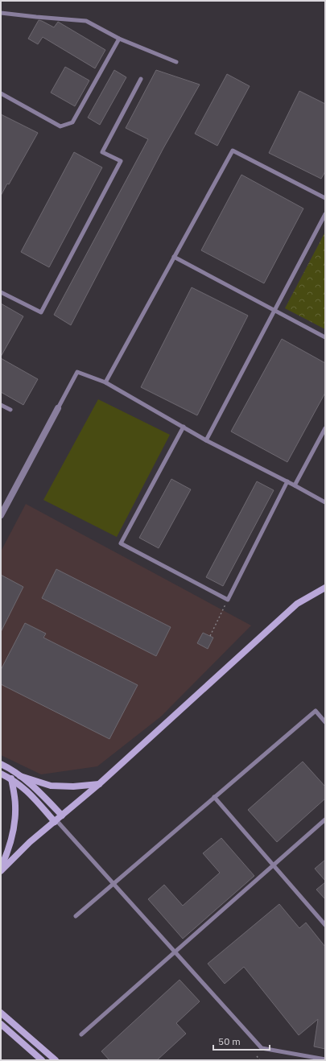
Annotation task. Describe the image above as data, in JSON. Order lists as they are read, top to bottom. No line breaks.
{"scale_bar":"50 m"}
